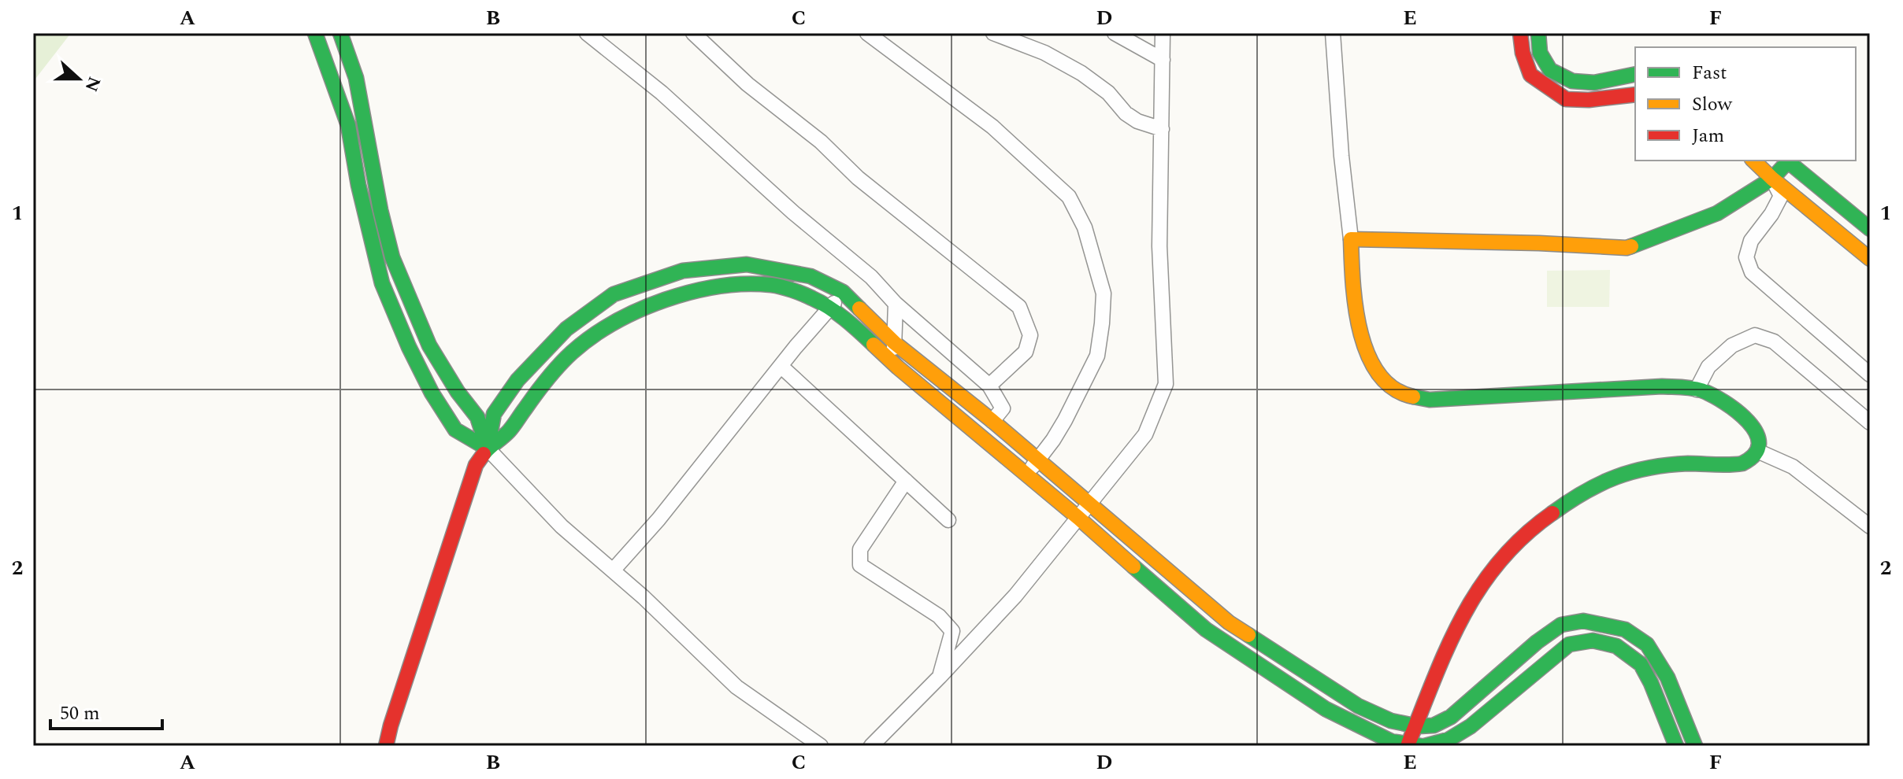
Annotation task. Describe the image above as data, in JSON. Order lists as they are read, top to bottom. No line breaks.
{"legend":["Fast","Slow","Jam"],"scale_bar":"50 m","north":"right","grid":{"columns":["A","B","C","D","E","F"],"rows":["1","2"]}}
